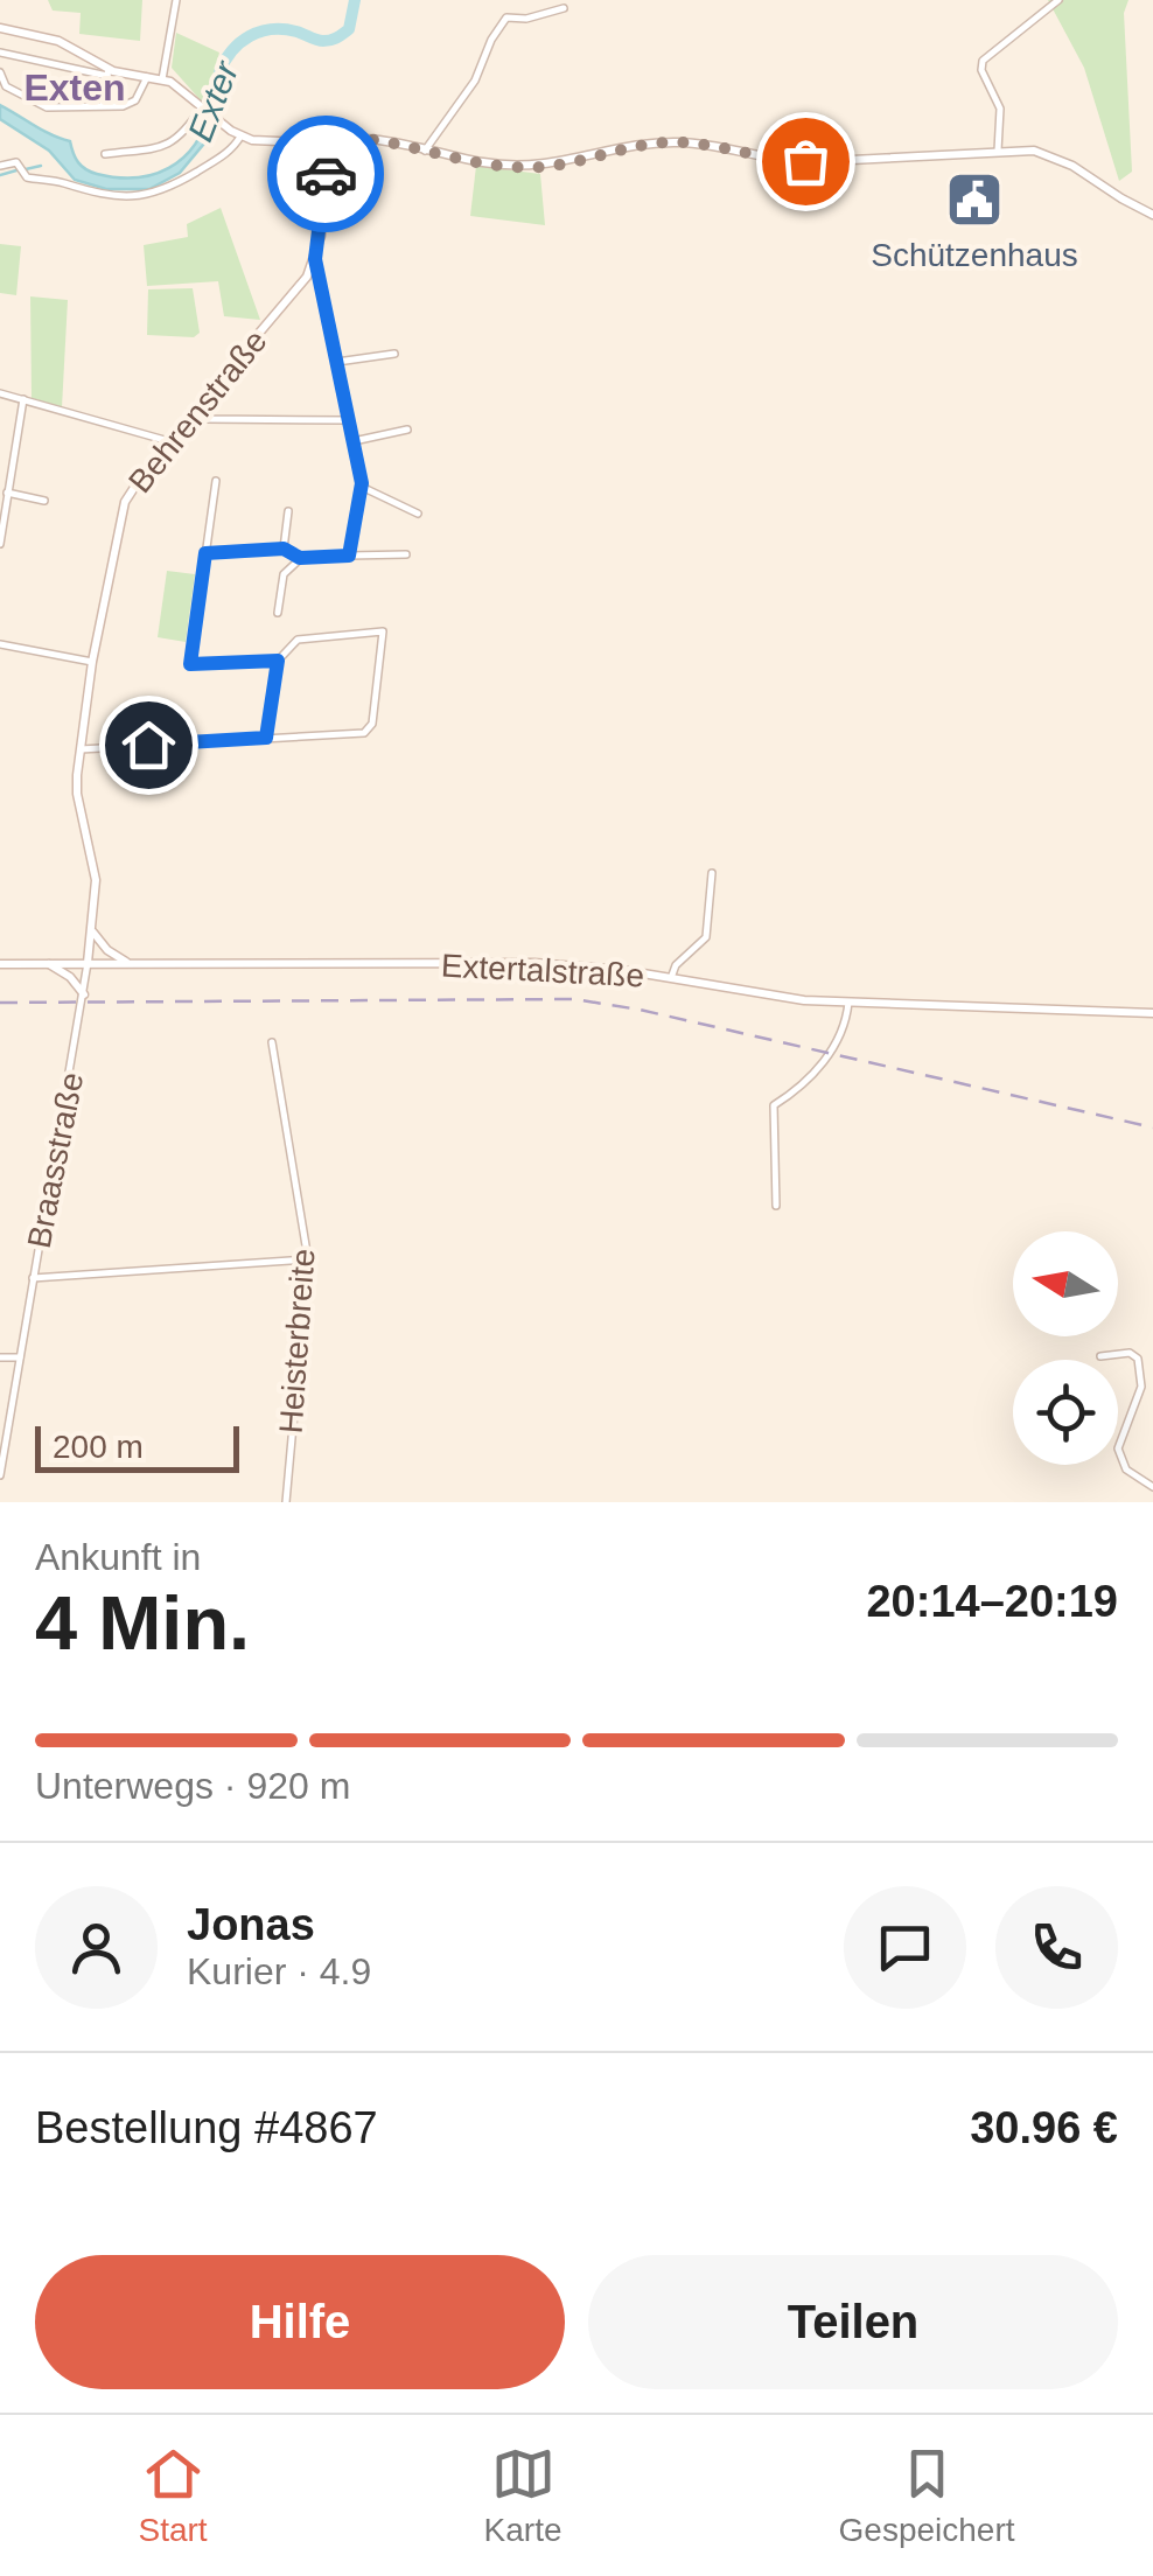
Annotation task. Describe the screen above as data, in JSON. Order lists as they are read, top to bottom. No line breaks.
{"streets":{"main road":["Behrenstraße","Extertalstraße"],"street":["Braasstraße","Heisterbreite"]},"crossings":[["Behrenstraße","Extertalstraße"],["Behrenstraße","Braasstraße"],["Extertalstraße","Braasstraße"]],"districts":["Exten"],"water":["Exter"],"places":{"public building":["Schützenhaus"]},"scale_bar":"200 m","north":"left","page":{"scale":"200 m","heading":["4 Min.","Ankunft in","20:14–20:19"],"panel":["Jonas","Kurier · 4.9","Bestellung #4867","30.96 €"],"bar":"Unterwegs · 920 m","buttons":["Hilfe","Teilen"],"tabs":["Start","Karte","Gespeichert"]}}
